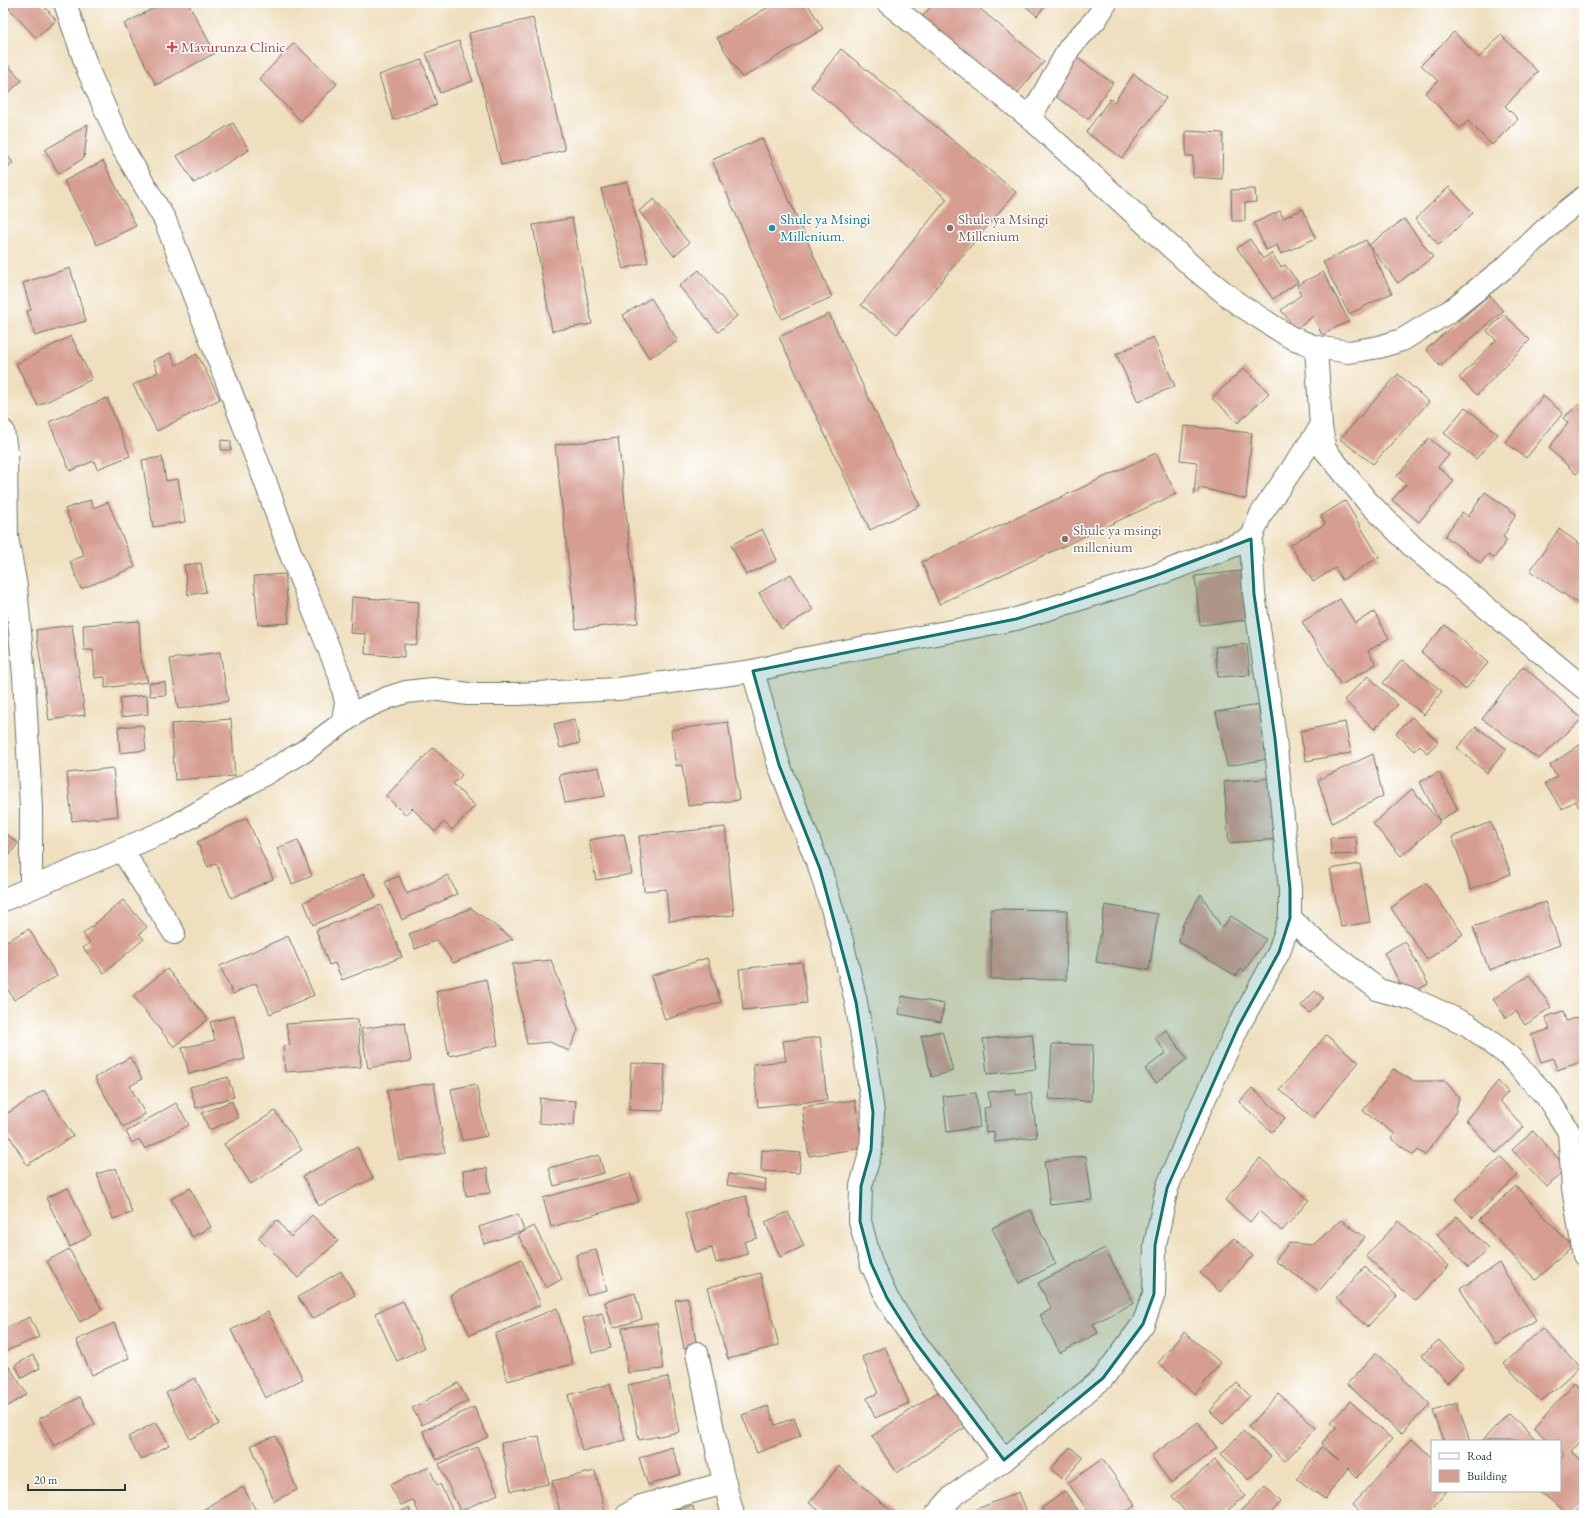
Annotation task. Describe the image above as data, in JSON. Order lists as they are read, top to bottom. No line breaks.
{"places":{"health":["Mavurunza Clinic"],"other":["Shule ya Msingi Millenium.","Shule ya Msingi Millenium","Shule ya msingi millenium"]},"legend":["Road","Building"],"scale_bar":"20 m"}
